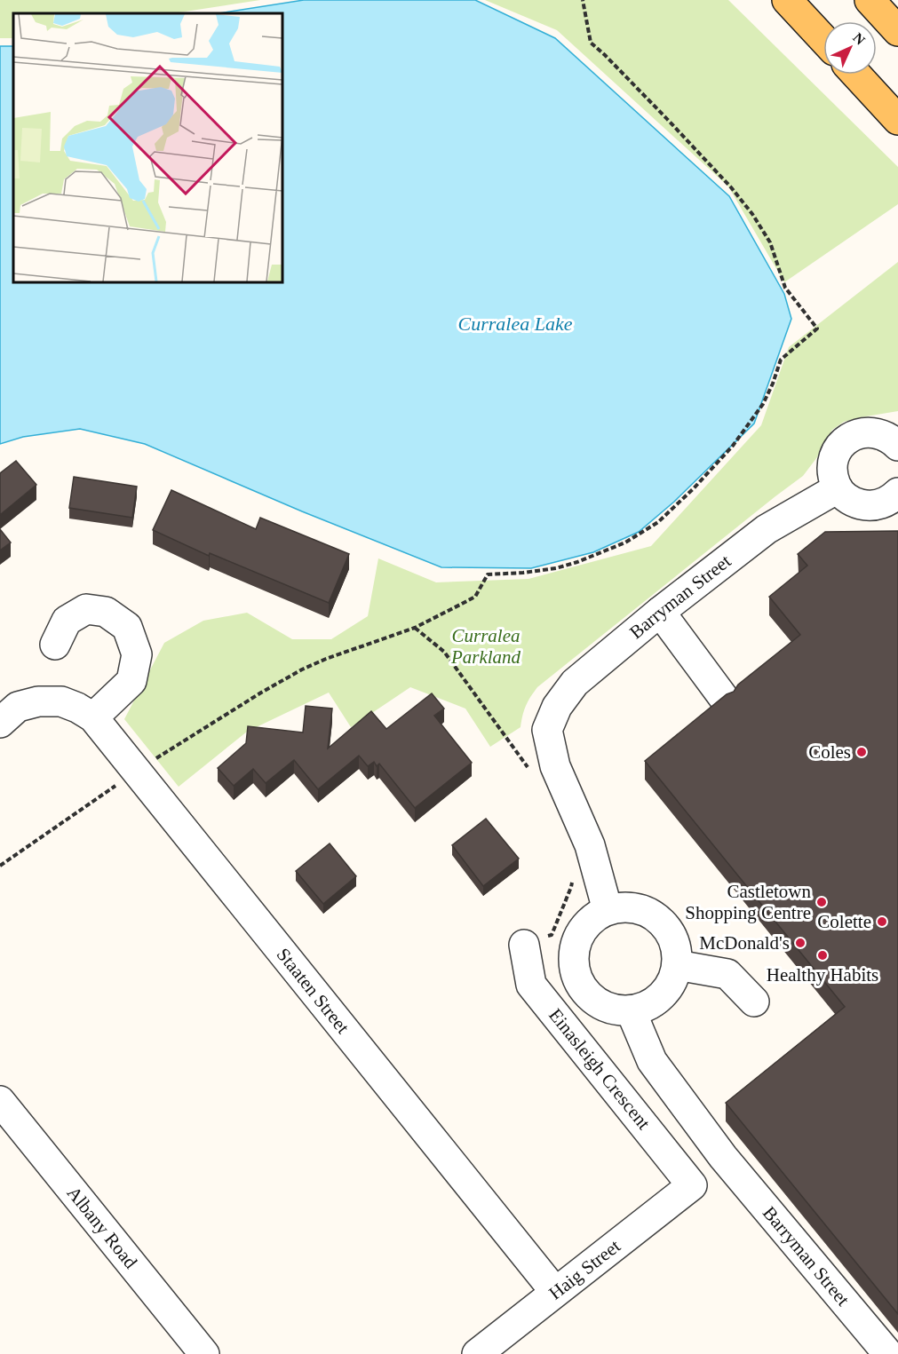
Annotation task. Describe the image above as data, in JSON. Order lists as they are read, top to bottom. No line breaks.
{"streets":{"street":["Barryman Street","Staaten Street","Einasleigh Crescent","Albany Road","Haig Street"]},"crossings":[["Staaten Street","Haig Street"],["Einasleigh Crescent","Haig Street"]],"water":["Curralea Lake"],"parks":["Curralea Parkland"],"places":["Coles","Castletown Shopping Centre","Colette","McDonald's","Healthy Habits"],"north":"top right"}
